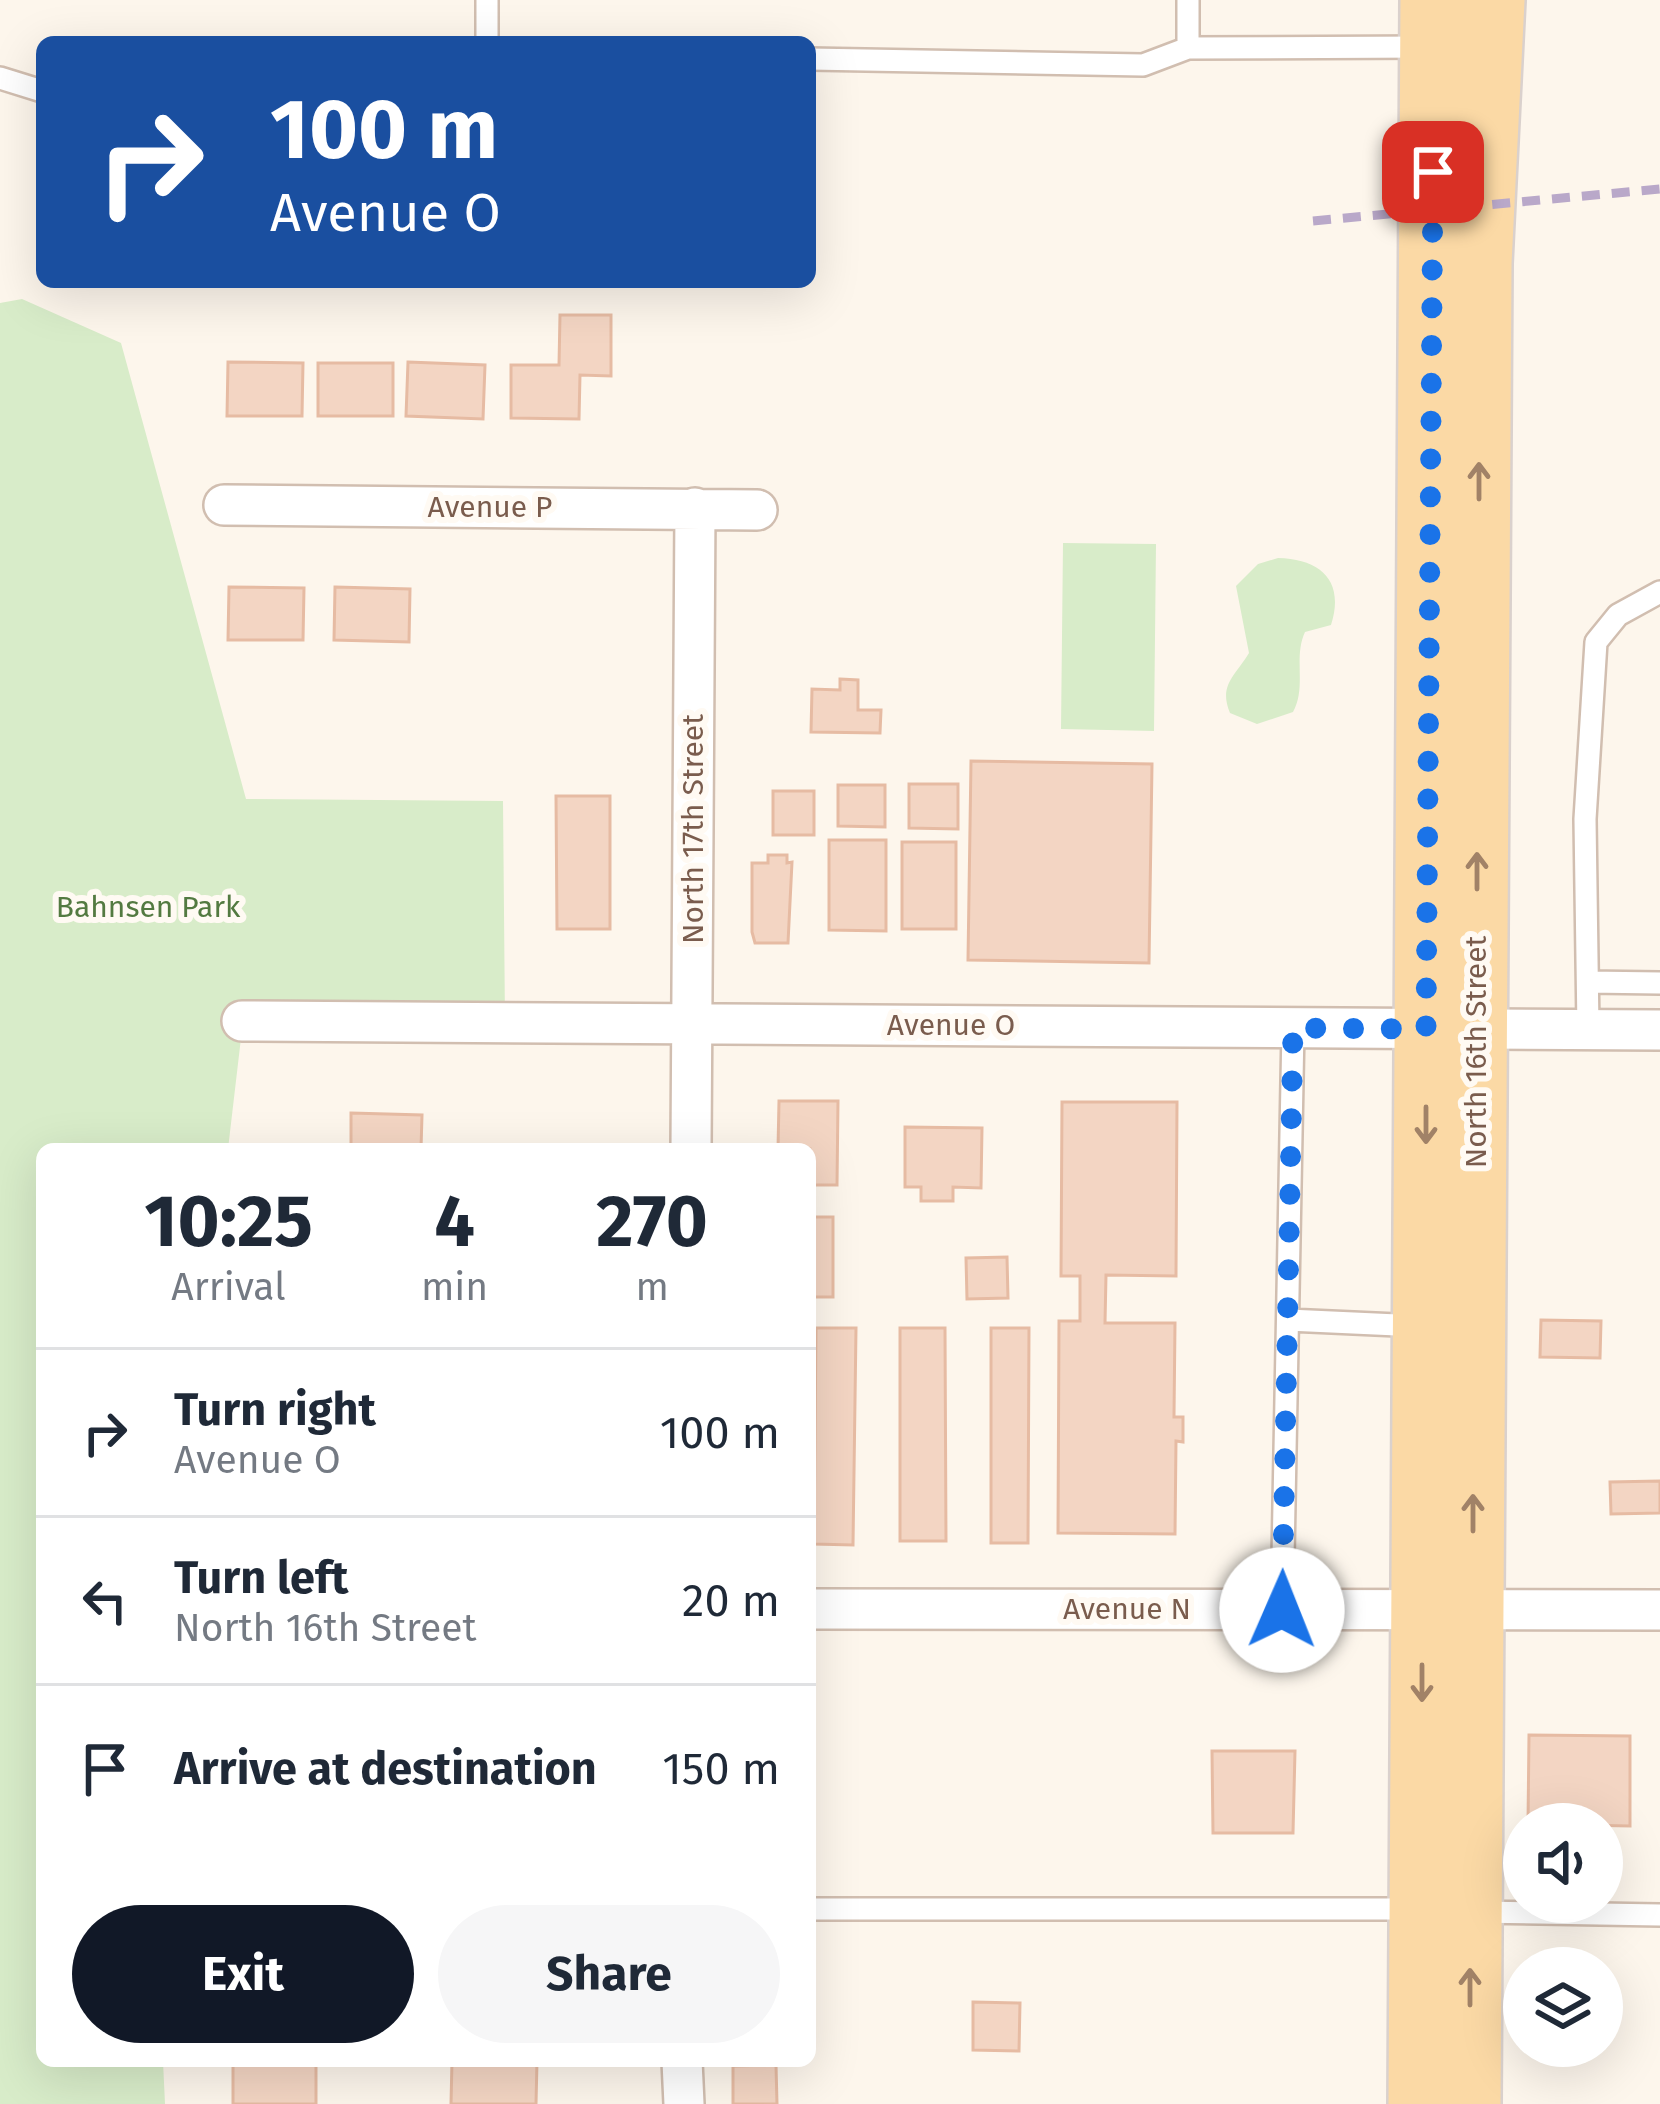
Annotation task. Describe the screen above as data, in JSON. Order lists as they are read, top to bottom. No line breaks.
{"streets":{"main road":["North 16th Street"],"street":["Avenue P","North 17th Street","Avenue O","Avenue N"]},"crossings":[["Avenue P","North 17th Street"],["North 17th Street","Avenue O"],["Avenue O","North 16th Street"],["North 16th Street","Avenue N"]],"parks":["Bahnsen Park"],"page":{"turn":["100 m","Avenue O"],"eta":["10:25","Arrival","4","min","270","m"],"list":[{"name":"Turn right","note":"Avenue O","value":"100 m"},{"name":"Turn left","note":"North 16th Street","value":"20 m"},{"name":"Arrive at destination","value":"150 m"}],"buttons":["Exit","Share"]}}
